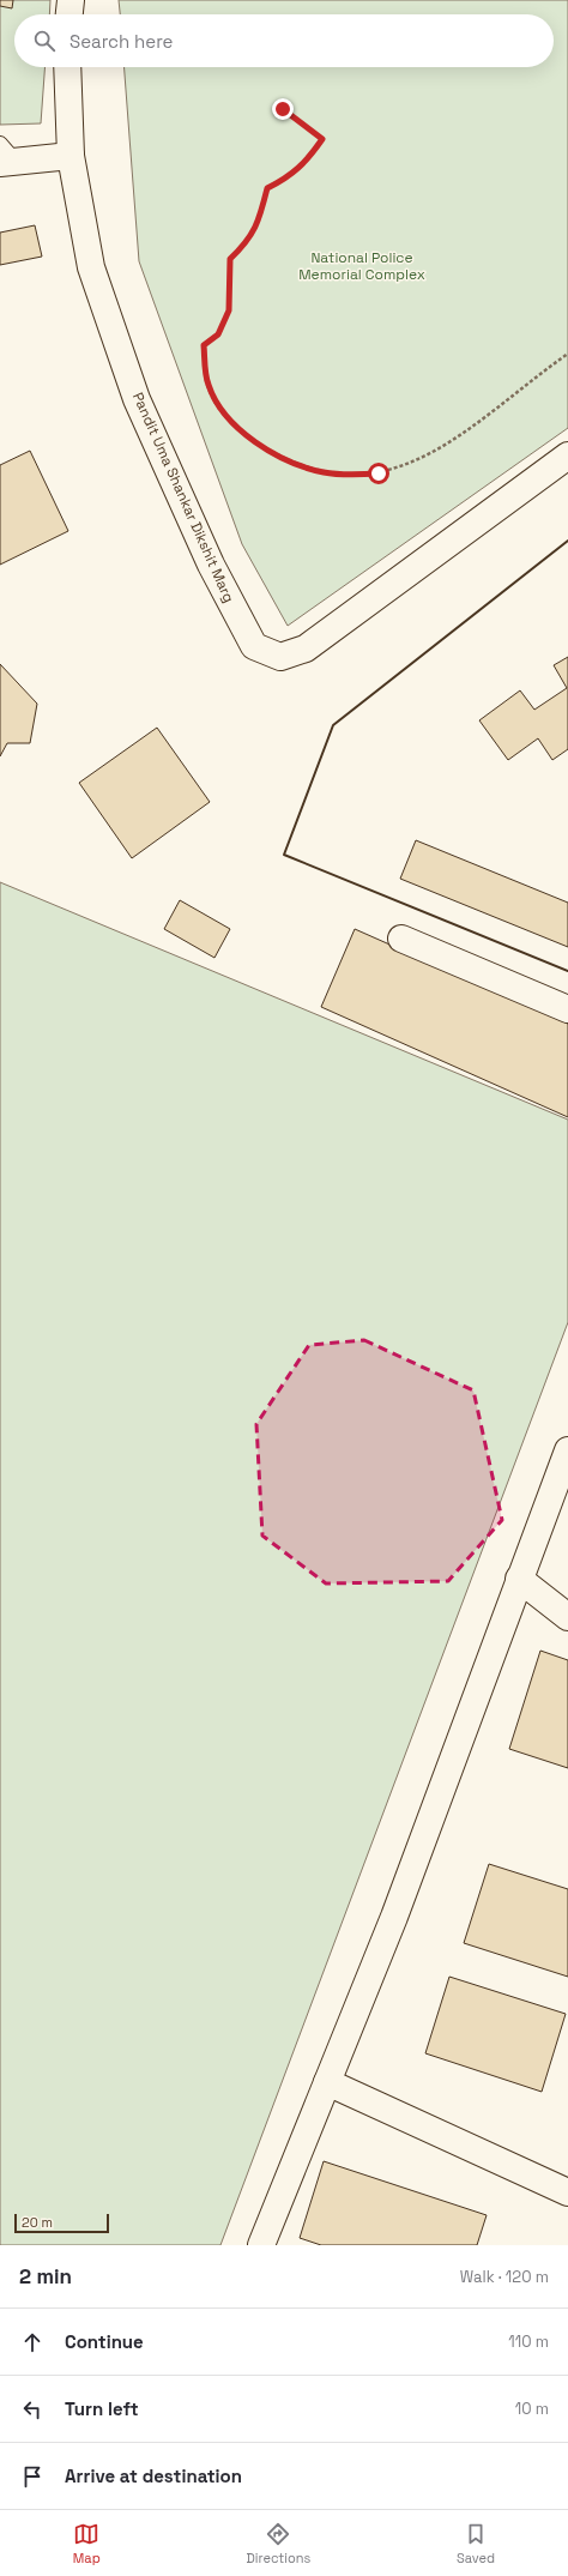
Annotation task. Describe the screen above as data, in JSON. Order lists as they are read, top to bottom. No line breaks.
{"streets":{"street":["Pandit Uma Shankar Dikshit Marg"]},"parks":["National Police Memorial Complex"],"scale_bar":"20 m","page":{"search":"Search here","scale":"20 m","heading":["2 min","Walk · 120 m"],"list":[["Continue","110 m"],["Turn left","10 m"],"Arrive at destination"],"nav":["Map","Directions","Saved"]}}
